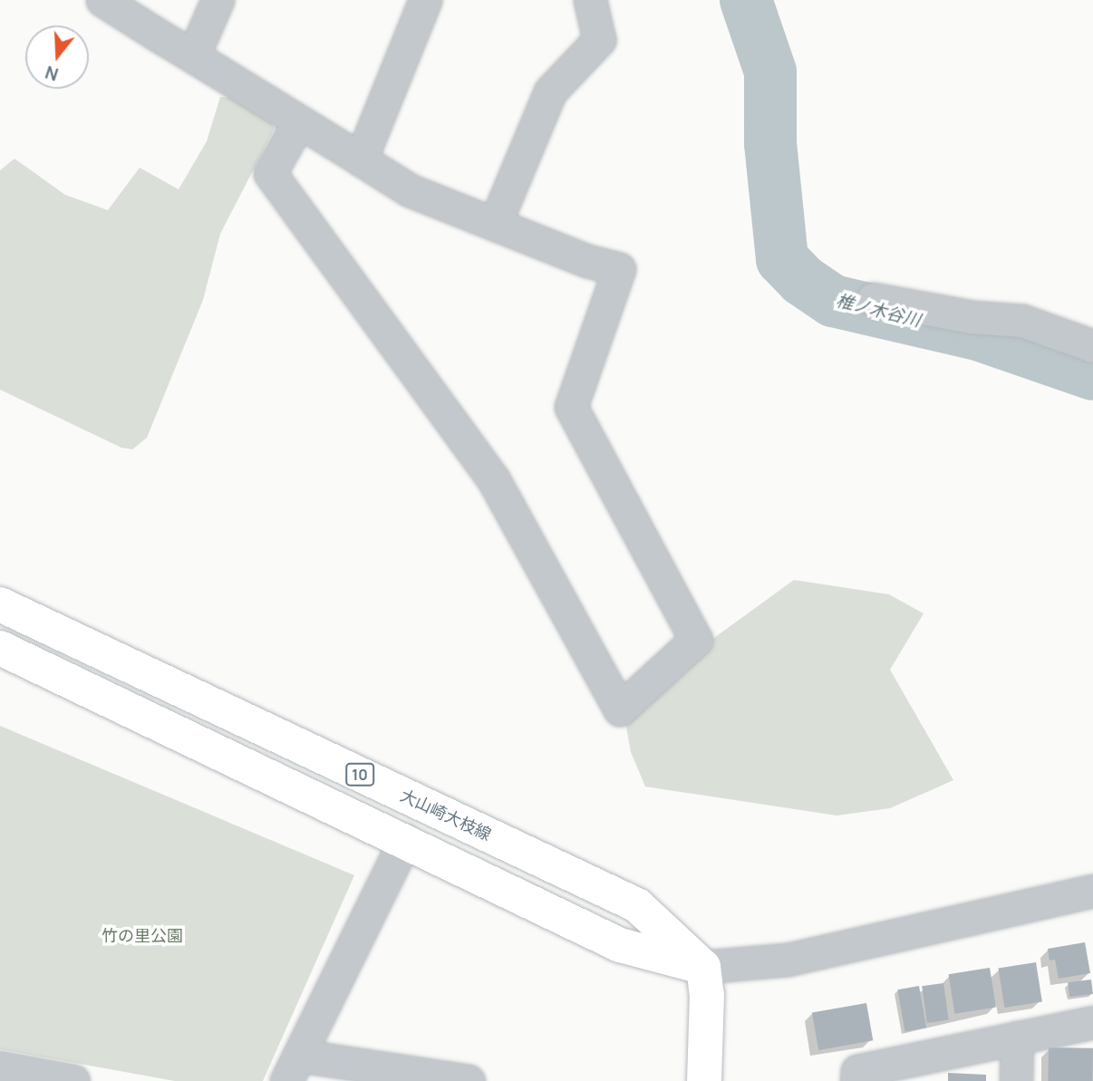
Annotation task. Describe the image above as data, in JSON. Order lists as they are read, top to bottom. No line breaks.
{"streets":{"main road":["10","大山崎大枝線"]},"crossings":[["10","大山崎大枝線"]],"water":["椎ノ木谷川"],"parks":["竹の里公園"],"north":"bottom"}
